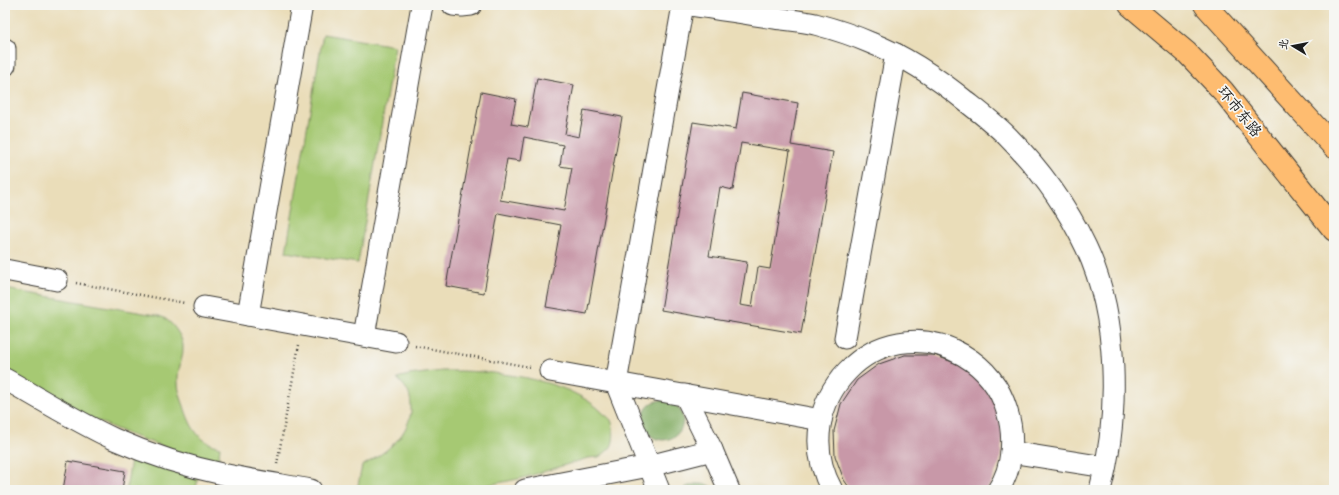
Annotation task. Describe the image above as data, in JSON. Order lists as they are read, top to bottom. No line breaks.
{"streets":{"highway":["环市东路"]},"north":"left"}
